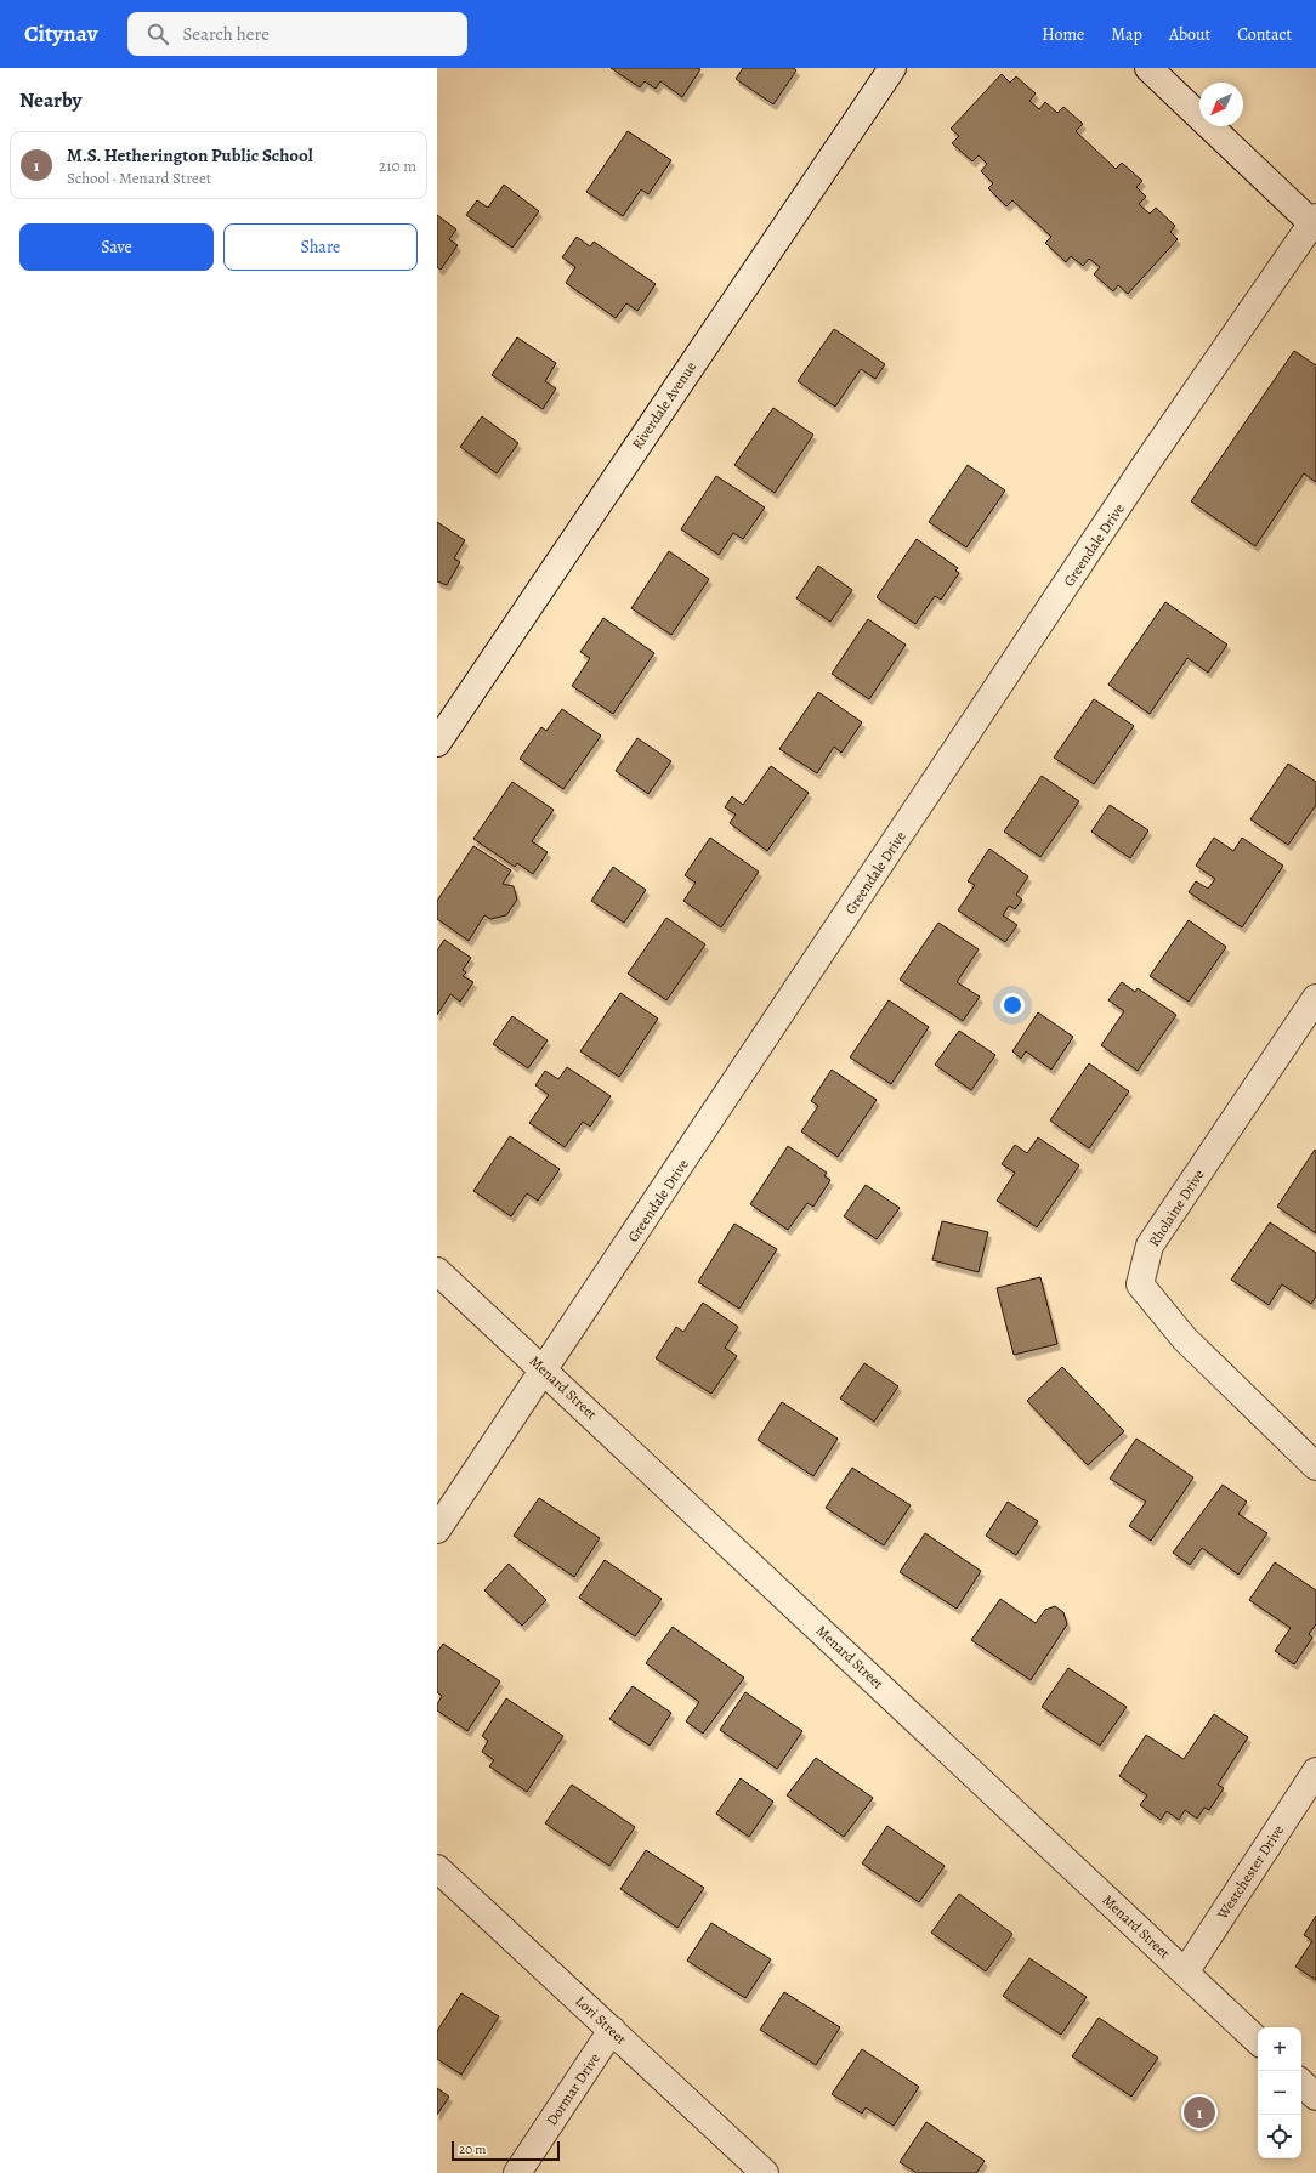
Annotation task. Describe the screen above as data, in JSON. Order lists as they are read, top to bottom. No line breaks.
{"streets":{"street":["Riverdale Avenue","Greendale Drive","Rholaine Drive","Menard Street","Westchester Drive","Lori Street","Dormar Drive"]},"crossings":[["Greendale Drive","Menard Street"],["Menard Street","Westchester Drive"],["Lori Street","Dormar Drive"]],"scale_bar":"20 m","north":"bottom left","page":{"header":"Citynav","search":"Search here","nav":["Home","Map","About","Contact"],"heading":"Nearby","list":[{"mark":"1","name":"M.S. Hetherington Public School","note":"School · Menard Street","value":"210 m"}],"buttons":["Save","Share"],"map_buttons":["+","−"],"pins":"1","scale":"20 m"}}
